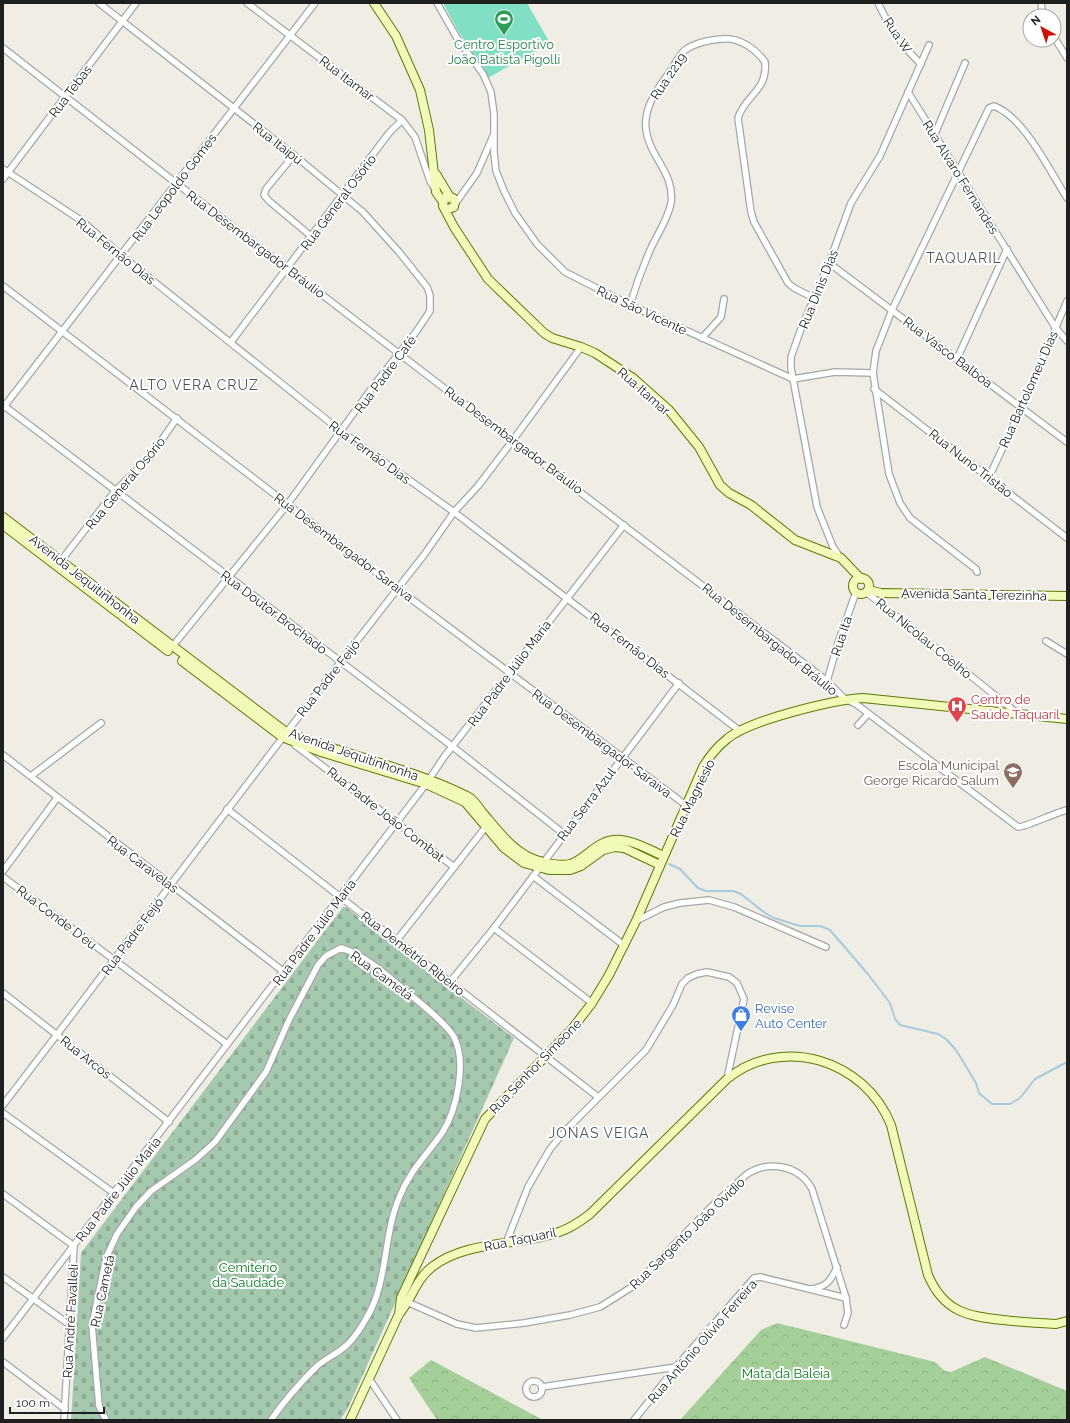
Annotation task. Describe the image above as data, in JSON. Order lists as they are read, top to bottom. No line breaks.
{"streets":{"street":["Rua W","Rua 2219","Rua Itamar","Rua Tebas","Rua Itaipú","Rua Alvaro Fernandes","Rua Leopoldo Gomes","Rua General Osório","Rua Desembargador Bráulio","Rua Fernão Dias","Rua Dinis Dias","Rua São Vicente","Rua Vasco Balboa","Rua Padre Café","Rua Bartolomeu Dias","Rua Nuno Tristão","Rua Desembargador Saraiva","Avenida Jequitinhonha","Avenida Santa Terezinha","Rua Doutor Brochado","Rua Ita","Rua Nicolau Coelho","Rua Padre Júlio Maria","Rua Padre Feijó","Rua Magnésio","Rua Serra Azul","Rua Padre João Combat","Rua Caravelas","Rua Conde D'eu","Rua Demétrio Ribeiro","Rua Cametá","Rua Arcos","Rua Senhor Simeone","Rua Sargento João Ovídio","Rua Taquaril","Rua André Favalleli","Rua Antônio Olívio Ferreira"]},"crossings":[["Rua W","Rua Dinis Dias"],["Rua 2219","Rua Dinis Dias"],["Rua 2219","Rua São Vicente"],["Rua Itamar","Rua Leopoldo Gomes"],["Rua Itamar","Rua General Osório"],["Rua Itamar","Rua Dinis Dias"],["Rua Itamar","Rua Padre Feijó"],["Rua Tebas","Rua Itaipú"],["Rua Tebas","Rua Desembargador Bráulio"],["Rua Tebas","Rua Fernão Dias"],["Rua Itaipú","Rua Leopoldo Gomes"],["Rua Itaipú","Rua General Osório"],["Rua Itaipú","Rua Padre Café"],["Rua Alvaro Fernandes","Rua Dinis Dias"],["Rua Alvaro Fernandes","Rua Bartolomeu Dias"],["Rua Leopoldo Gomes","Rua Desembargador Bráulio"],["Rua Leopoldo Gomes","Rua Fernão Dias"],["Rua Leopoldo Gomes","Rua Desembargador Saraiva"],["Rua Leopoldo Gomes","Rua Doutor Brochado"],["Rua General Osório","Rua Desembargador Bráulio"],["Rua General Osório","Rua Fernão Dias"],["Rua General Osório","Rua Desembargador Saraiva"],["Rua General Osório","Avenida Jequitinhonha"],["Rua General Osório","Rua Doutor Brochado"],["Rua Desembargador Bráulio","Rua Padre Café"],["Rua Desembargador Bráulio","Rua Ita"],["Rua Desembargador Bráulio","Rua Nicolau Coelho"],["Rua Desembargador Bráulio","Rua Padre Júlio Maria"],["Rua Desembargador Bráulio","Rua Padre Feijó"],["Rua Desembargador Bráulio","Rua Magnésio"],["Rua Fernão Dias","Rua Padre Café"],["Rua Fernão Dias","Rua Padre Júlio Maria"],["Rua Fernão Dias","Rua Padre Feijó"],["Rua Fernão Dias","Rua Magnésio"],["Rua Fernão Dias","Rua Serra Azul"],["Rua Dinis Dias","Rua São Vicente"],["Rua Dinis Dias","Rua Vasco Balboa"],["Rua Vasco Balboa","Rua Bartolomeu Dias"],["Rua Padre Café","Rua Desembargador Saraiva"],["Rua Padre Café","Avenida Jequitinhonha"],["Rua Padre Café","Rua Doutor Brochado"],["Rua Bartolomeu Dias","Rua Nuno Tristão"],["Rua Desembargador Saraiva","Rua Padre Júlio Maria"],["Rua Desembargador Saraiva","Rua Padre Feijó"],["Rua Desembargador Saraiva","Rua Magnésio"],["Rua Desembargador Saraiva","Rua Serra Azul"],["Avenida Jequitinhonha","Rua Padre Júlio Maria"],["Avenida Jequitinhonha","Rua Padre Feijó"],["Avenida Jequitinhonha","Rua Magnésio"],["Avenida Jequitinhonha","Rua Serra Azul"],["Avenida Jequitinhonha","Rua Padre João Combat"],["Avenida Jequitinhonha","Rua Senhor Simeone"],["Avenida Santa Terezinha","Rua Ita"],["Avenida Santa Terezinha","Rua Nicolau Coelho"],["Rua Doutor Brochado","Rua Padre Júlio Maria"],["Rua Doutor Brochado","Rua Padre Feijó"],["Rua Doutor Brochado","Rua Serra Azul"],["Rua Ita","Rua Nicolau Coelho"],["Rua Padre Júlio Maria","Rua Padre João Combat"],["Rua Padre Júlio Maria","Rua Caravelas"],["Rua Padre Júlio Maria","Rua Conde D'eu"],["Rua Padre Júlio Maria","Rua Demétrio Ribeiro"],["Rua Padre Júlio Maria","Rua Arcos"],["Rua Padre Júlio Maria","Rua André Favalleli"],["Rua Padre Feijó","Rua Padre João Combat"],["Rua Padre Feijó","Rua Caravelas"],["Rua Padre Feijó","Rua Conde D'eu"],["Rua Padre Feijó","Rua Demétrio Ribeiro"],["Rua Padre Feijó","Rua Arcos"],["Rua Magnésio","Rua Senhor Simeone"],["Rua Serra Azul","Rua Demétrio Ribeiro"],["Rua Demétrio Ribeiro","Rua Senhor Simeone"],["Rua Senhor Simeone","Rua Sargento João Ovídio"],["Rua Senhor Simeone","Rua Taquaril"],["Rua Sargento João Ovídio","Rua Taquaril"],["Rua Sargento João Ovídio","Rua Antônio Olívio Ferreira"]],"districts":["TAQUARIL","ALTO VERA CRUZ","JONAS VEIGA"],"parks":["Cemitério da Saudade","Mata da Baleia"],"places":{"sports":["Centro Esportivo João Batista Pigolli"],"hospital":["Centro de Saúde Taquaril"],"school or university":["Escola Municipal George Ricardo Salum"],"shop":["Revise Auto Center"]},"scale_bar":"100 m","north":"top left"}
